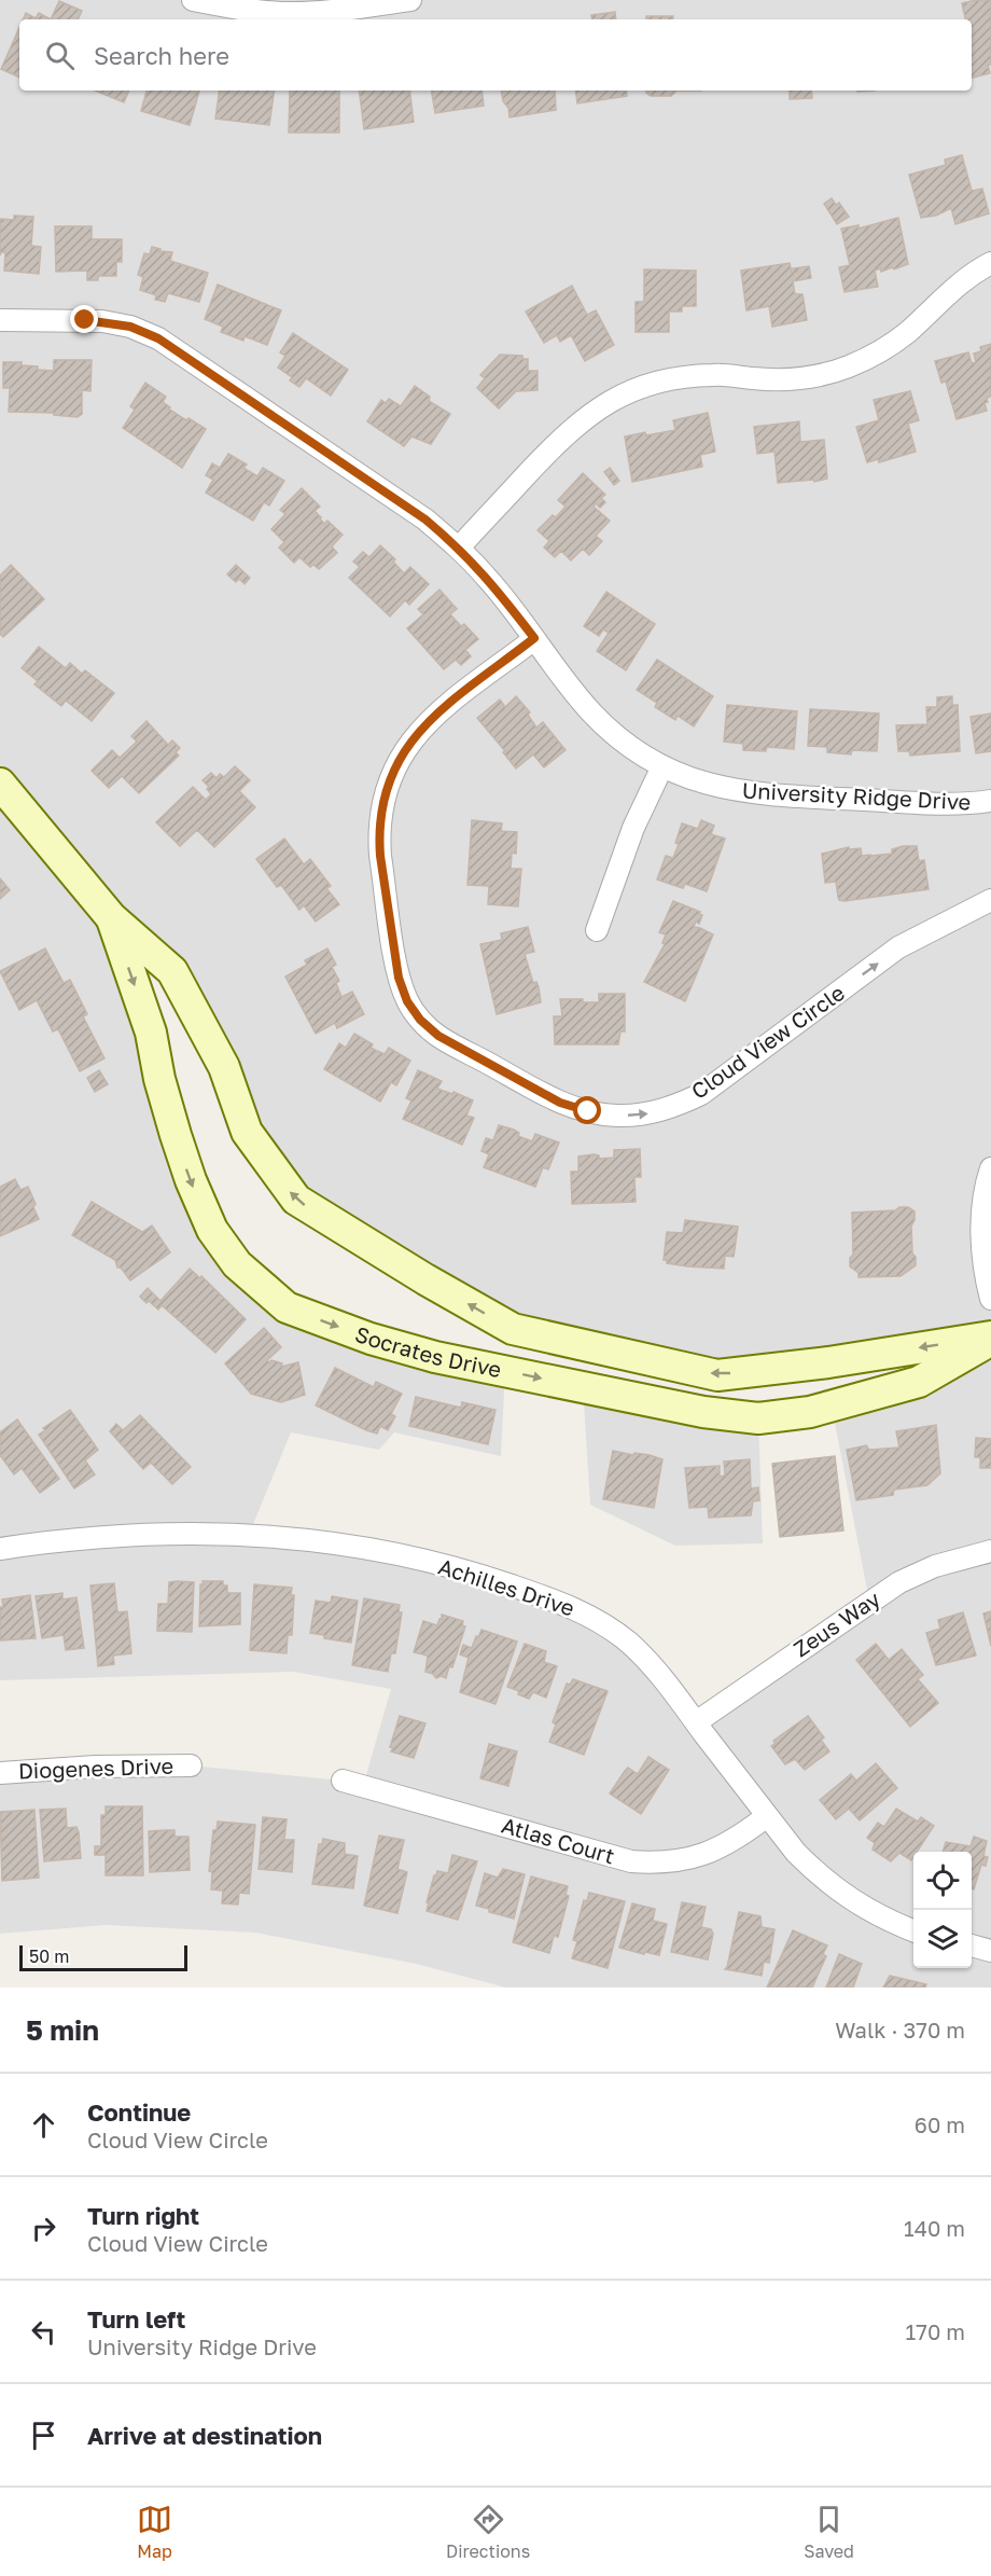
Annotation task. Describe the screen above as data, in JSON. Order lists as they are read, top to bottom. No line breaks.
{"streets":{"street":["University Ridge Drive","Cloud View Circle","Socrates Drive","Achilles Drive","Zeus Way","Diogenes Drive","Atlas Court"]},"crossings":[["University Ridge Drive","Cloud View Circle"],["Achilles Drive","Zeus Way"],["Achilles Drive","Atlas Court"]],"scale_bar":"50 m","page":{"search":"Search here","scale":"50 m","heading":["5 min","Walk · 370 m"],"list":[["Continue","Cloud View Circle","60 m"],["Turn right","Cloud View Circle","140 m"],["Turn left","University Ridge Drive","170 m"],"Arrive at destination"],"nav":["Map","Directions","Saved"]}}
